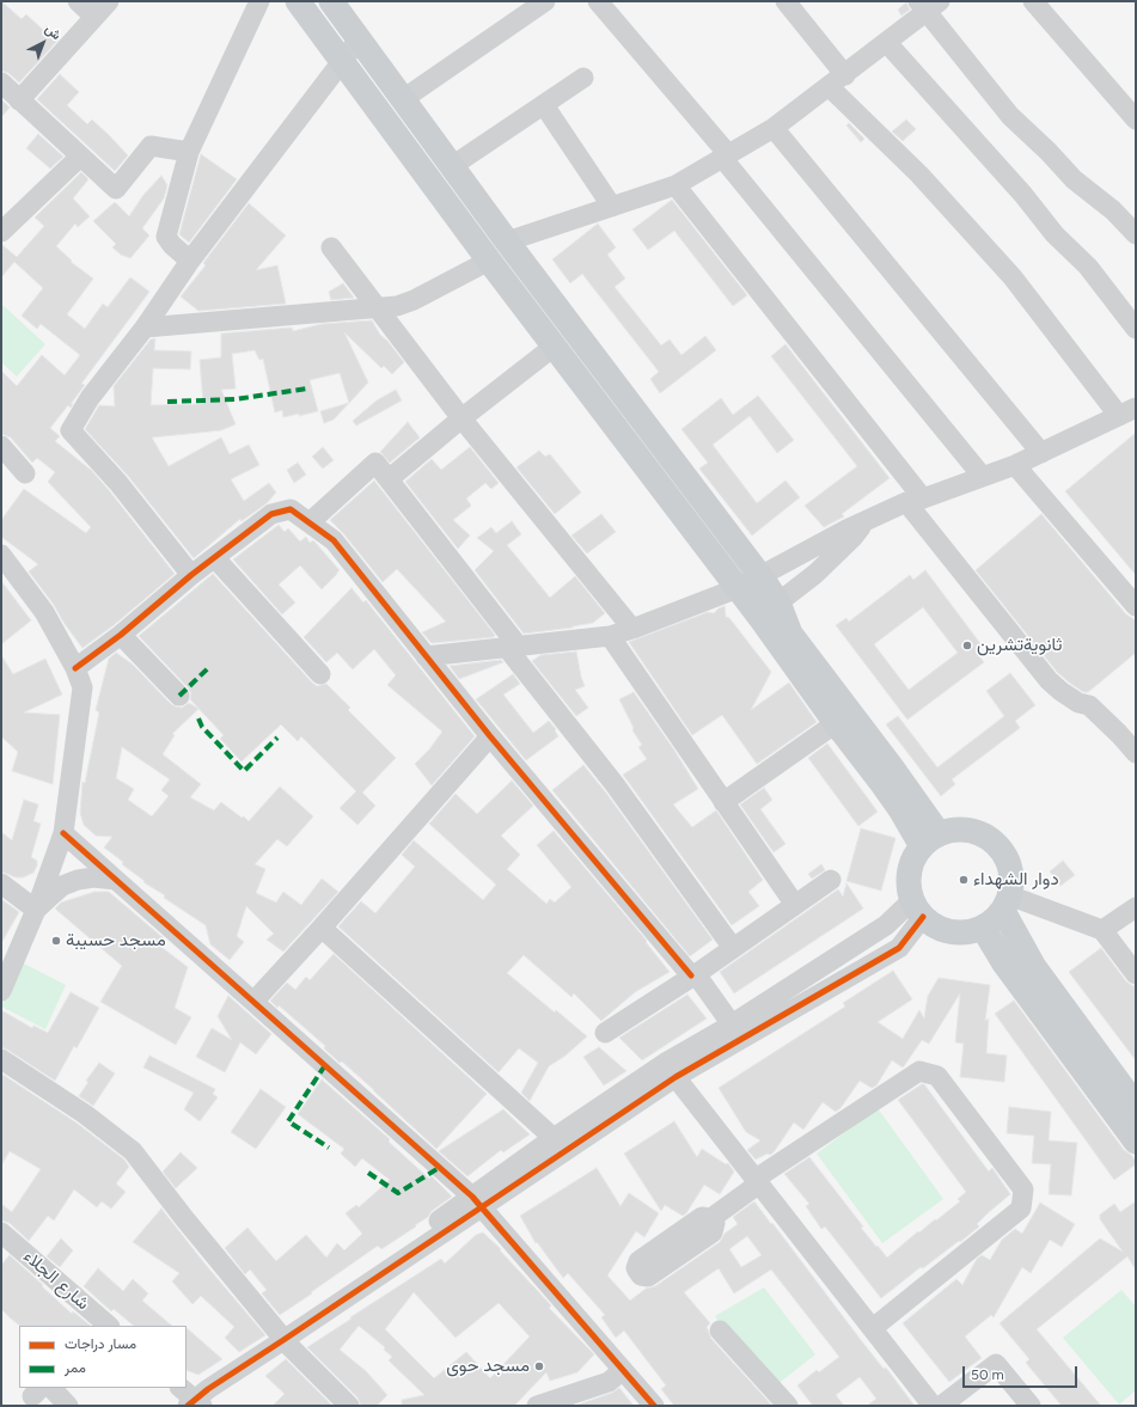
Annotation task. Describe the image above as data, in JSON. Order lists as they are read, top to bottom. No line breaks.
{"streets":{"street":["شارع الجلاء"]},"places":["ثانويةتشرين","دوار الشهداء","مسجد حسيبة","مسجد حوى"],"legend":["مسار دراجات","ممر"],"scale_bar":"50 m","north":"top right"}
